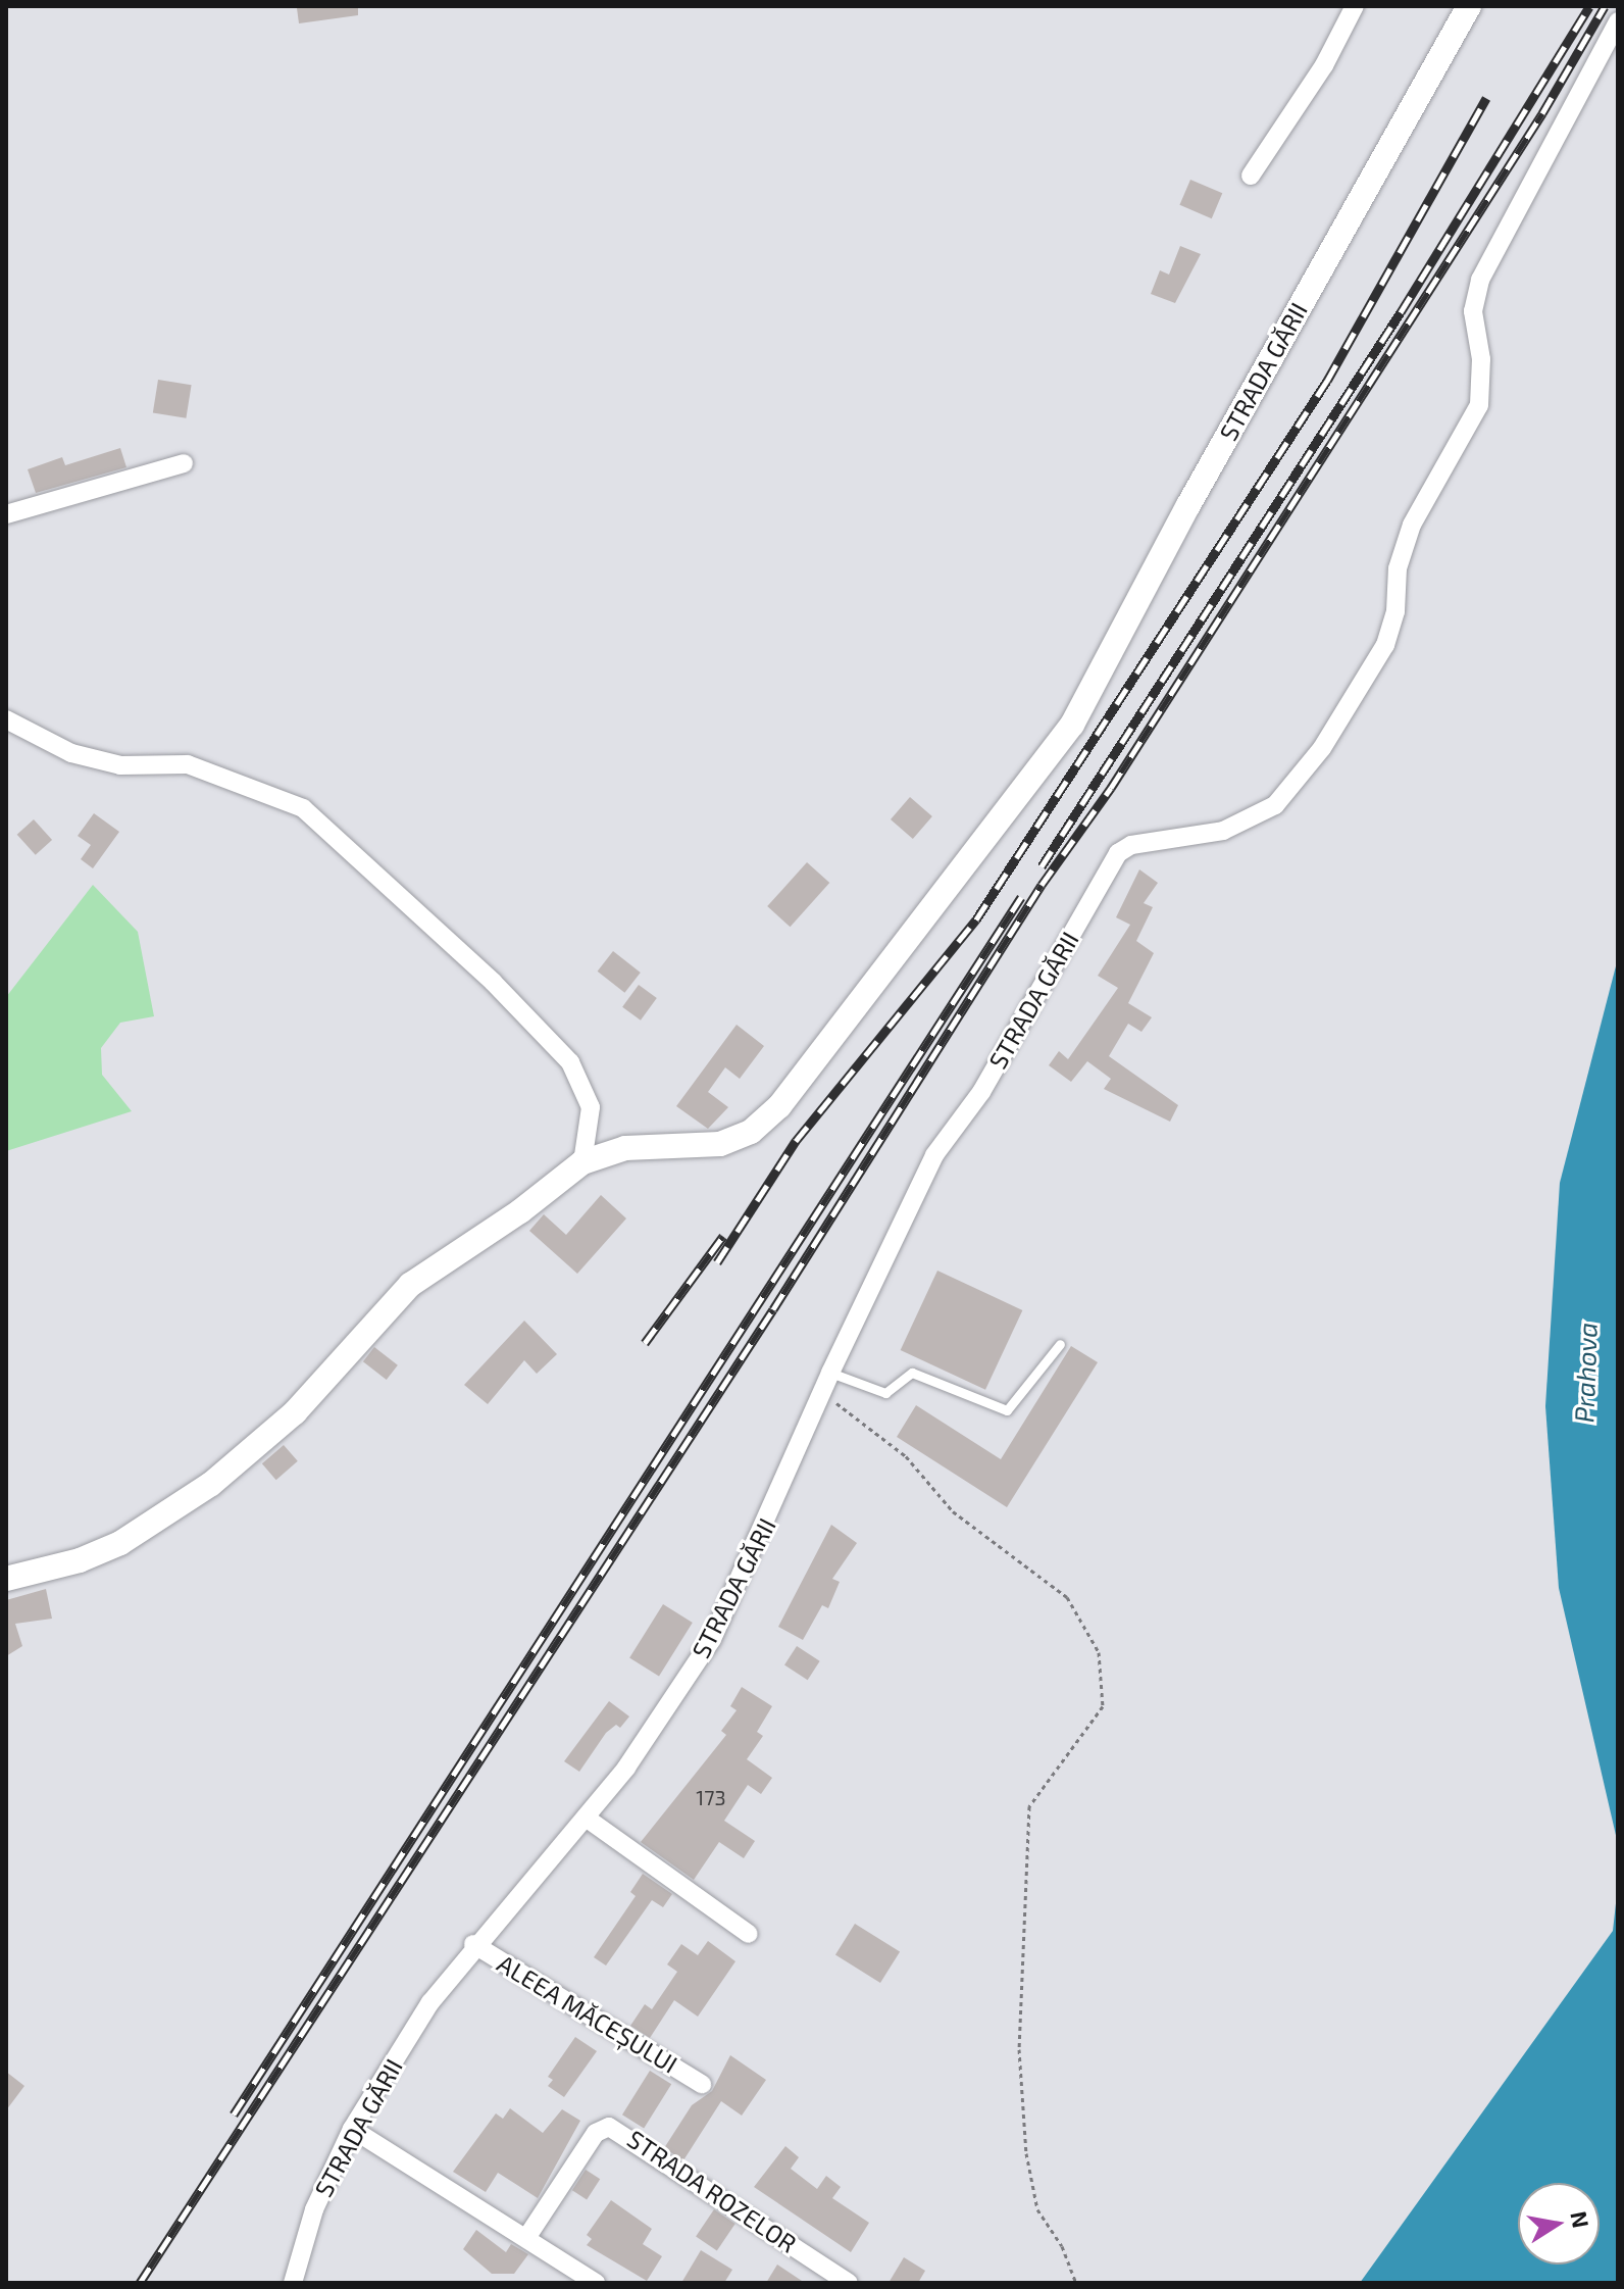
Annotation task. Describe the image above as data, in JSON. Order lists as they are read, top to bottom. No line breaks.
{"streets":{"street":["STRADA GĂRII","ALEEA MĂCEȘULUI","STRADA ROZELOR"]},"crossings":[["STRADA GĂRII","ALEEA MĂCEȘULUI"]],"water":["Prahova"],"house_numbers":["173"],"north":"right"}
